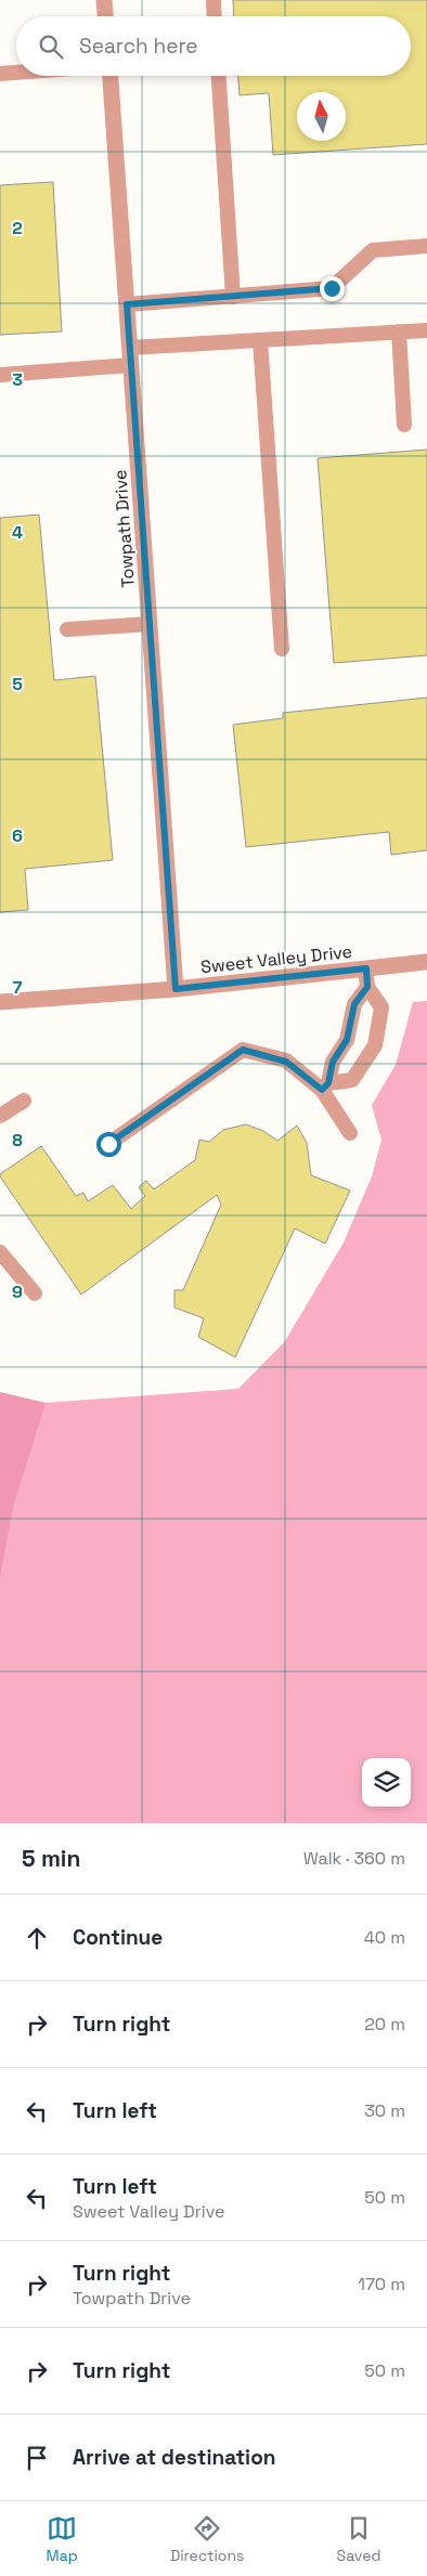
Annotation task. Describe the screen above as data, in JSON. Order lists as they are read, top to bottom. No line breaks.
{"streets":{"street":["Towpath Drive","Sweet Valley Drive"]},"crossings":[["Towpath Drive","Sweet Valley Drive"]],"north":"top","page":{"search":"Search here","heading":["5 min","Walk · 360 m"],"list":[["Continue","40 m"],["Turn right","20 m"],["Turn left","30 m"],["Turn left","Sweet Valley Drive","50 m"],["Turn right","Towpath Drive","170 m"],["Turn right","50 m"],"Arrive at destination"],"nav":["Map","Directions","Saved"]},"grid":{"rows":["2","3","4","5","6","7","8","9"]}}
